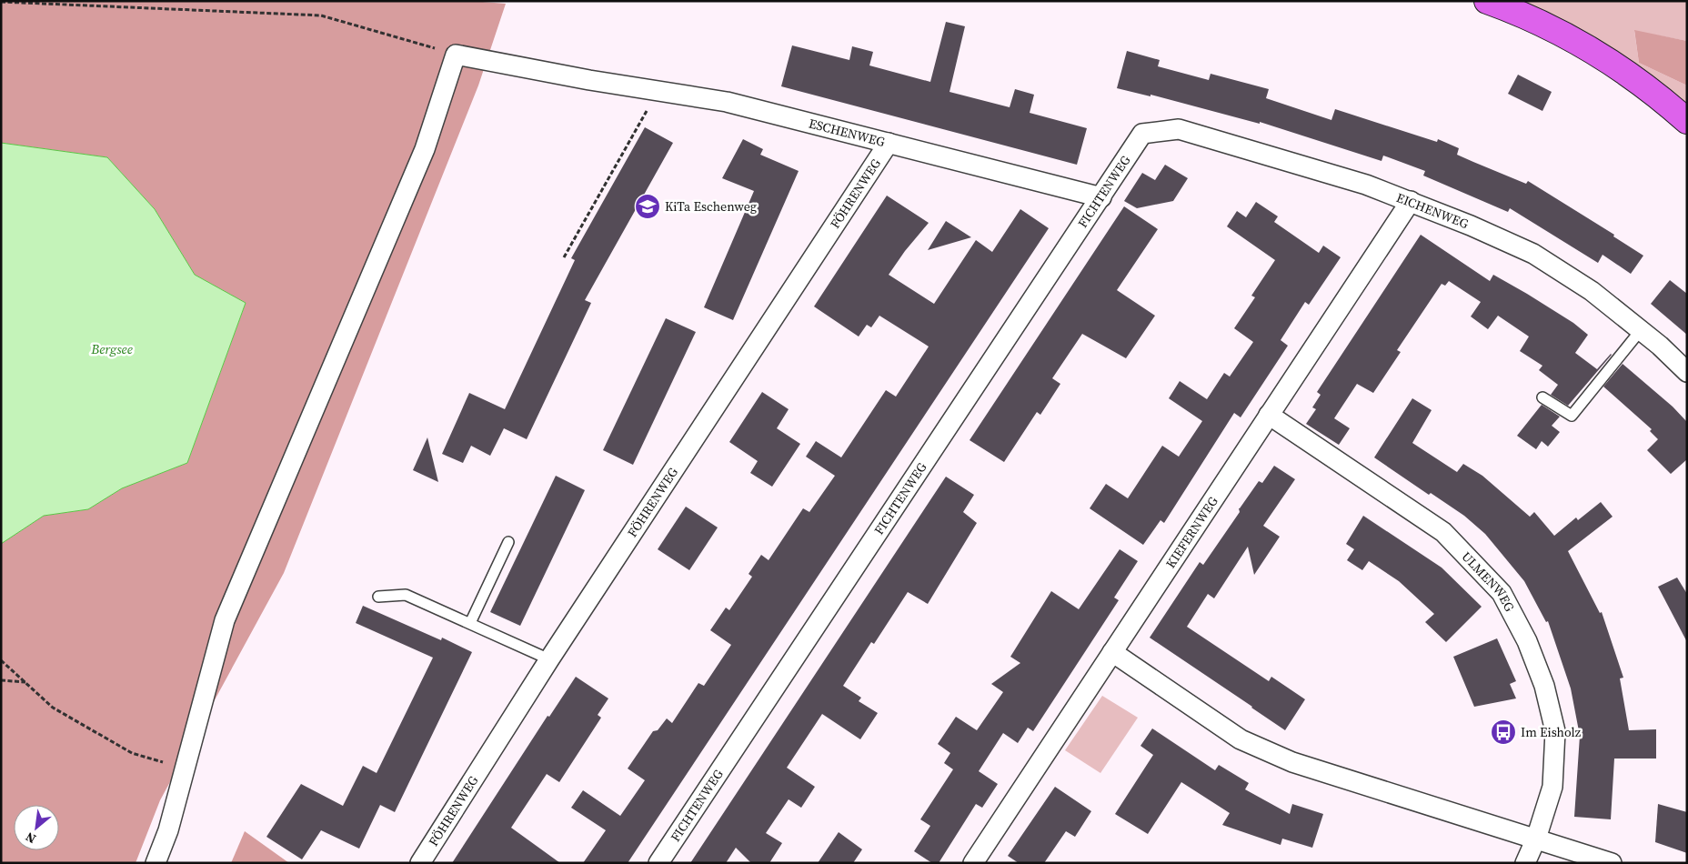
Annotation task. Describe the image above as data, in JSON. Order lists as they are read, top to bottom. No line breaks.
{"streets":{"street":["ESCHENWEG","FICHTENWEG","FÖHRENWEG","EICHENWEG","KIEFERNWEG","ULMENWEG"]},"crossings":[["ESCHENWEG","FICHTENWEG"],["ESCHENWEG","FÖHRENWEG"],["FICHTENWEG","EICHENWEG"],["EICHENWEG","KIEFERNWEG"],["KIEFERNWEG","ULMENWEG"]],"water":["Bergsee"],"places":{"school or university":["KiTa Eschenweg"],"bus stop":["Im Eisholz"]},"north":"bottom left"}
